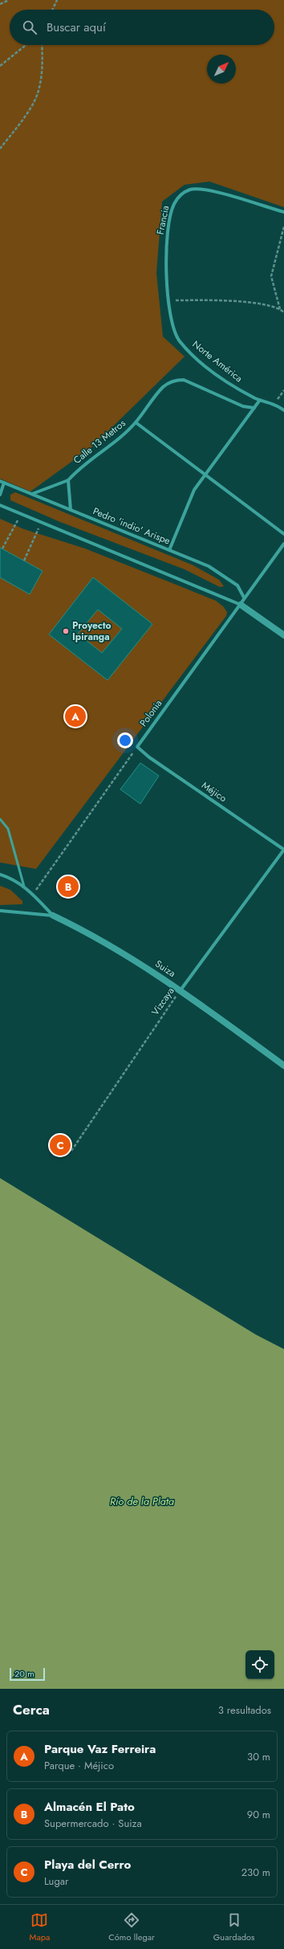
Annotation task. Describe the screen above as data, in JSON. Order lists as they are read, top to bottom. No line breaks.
{"streets":{"street":["Francia","Norte América","Calle 13 Metros","Pedro 'indio' Arispe","Polonia","Méjico","Suiza","Vizcaya"]},"crossings":[["Francia","Norte América"],["Calle 13 Metros","Pedro 'indio' Arispe"],["Pedro 'indio' Arispe","Polonia"],["Polonia","Méjico"],["Méjico","Vizcaya"],["Suiza","Vizcaya"]],"water":["Río de la Plata"],"places":["Proyecto Ipiranga"],"scale_bar":"20 m","north":"top right","page":{"search":"Buscar aquí","pins":["A","B","C"],"scale":"20 m","heading":["Cerca","3 resultados"],"list":[{"mark":"A","name":"Parque Vaz Ferreira","note":"Parque · Méjico","value":"30 m"},{"mark":"B","name":"Almacén El Pato","note":"Supermercado · Suiza","value":"90 m"},{"mark":"C","name":"Playa del Cerro","note":"Lugar","value":"230 m"}],"nav":["Mapa","Cómo llegar","Guardados"]}}
